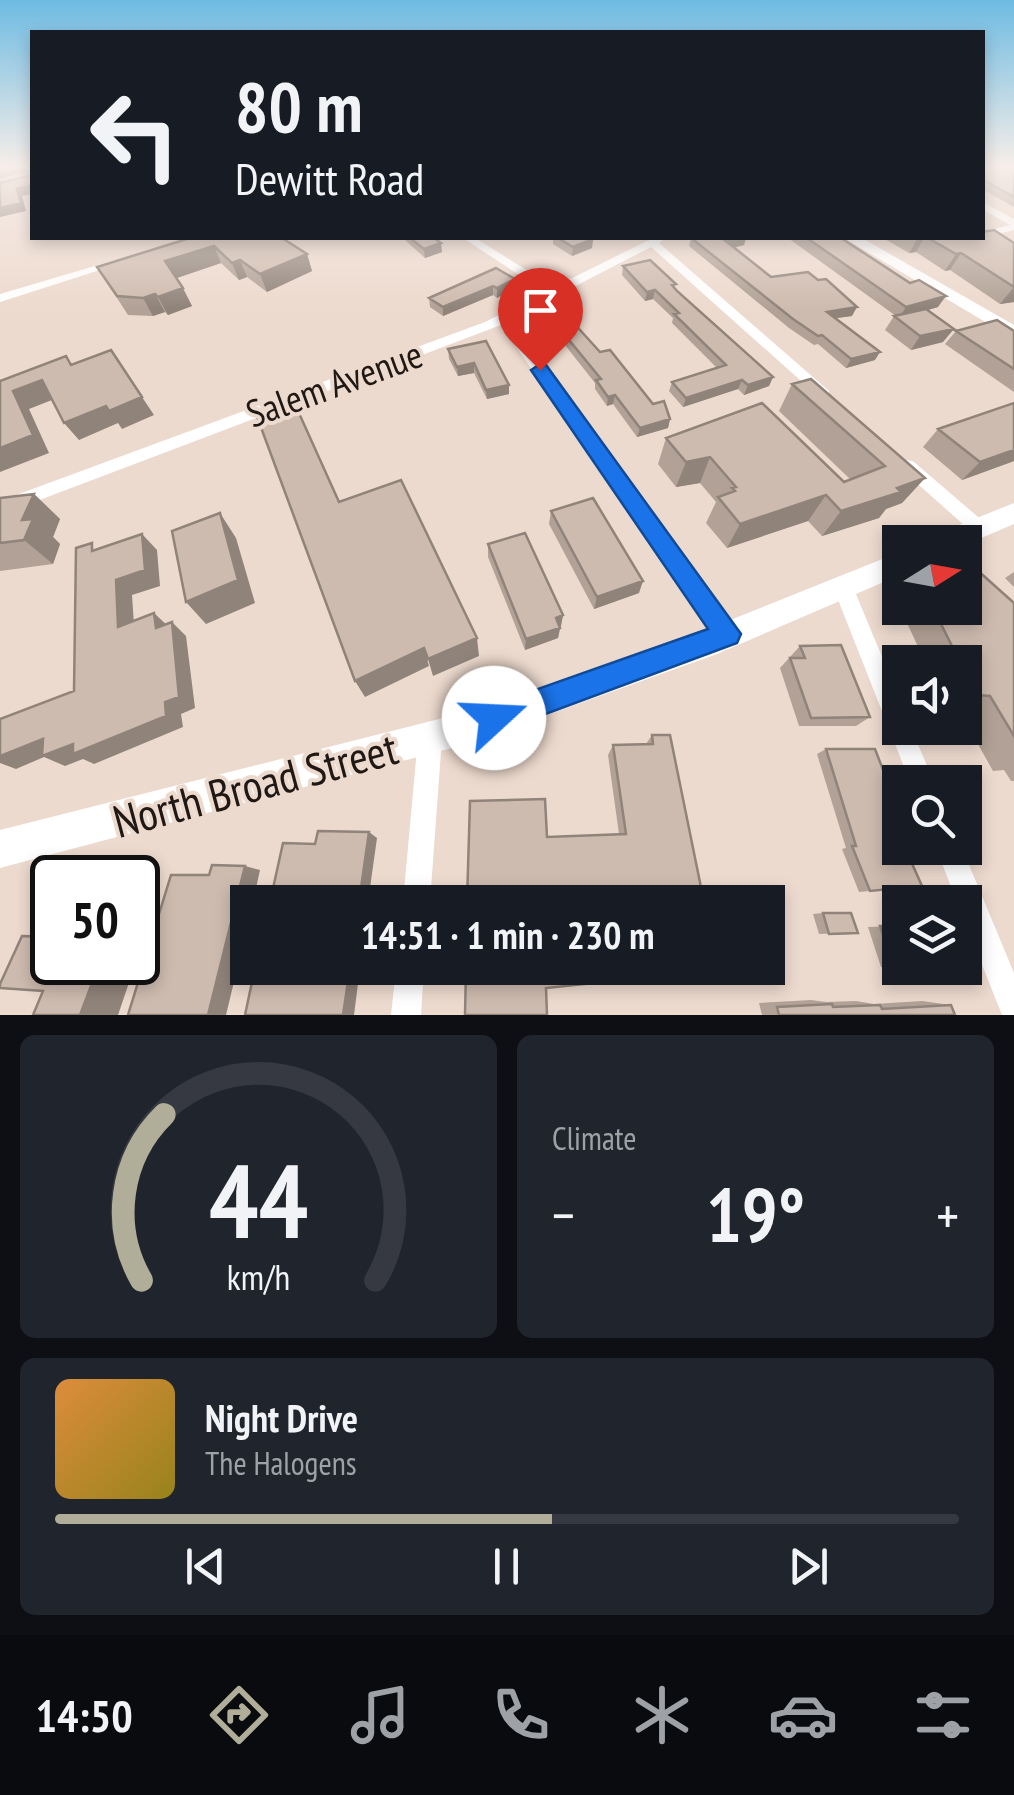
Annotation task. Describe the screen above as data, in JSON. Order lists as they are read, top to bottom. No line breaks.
{"streets":{"main road":["North Broad Street"],"street":["Salem Avenue"]},"north":"right","page":{"turn":["80 m","Dewitt Road"],"limit":"50","trip":"14:51 · 1 min · 230 m","tile":"Climate","heat":["−","19°","+"],"song":["Night Drive","The Halogens"],"tabs":"14:50","gauge":["44","km/h"]}}
